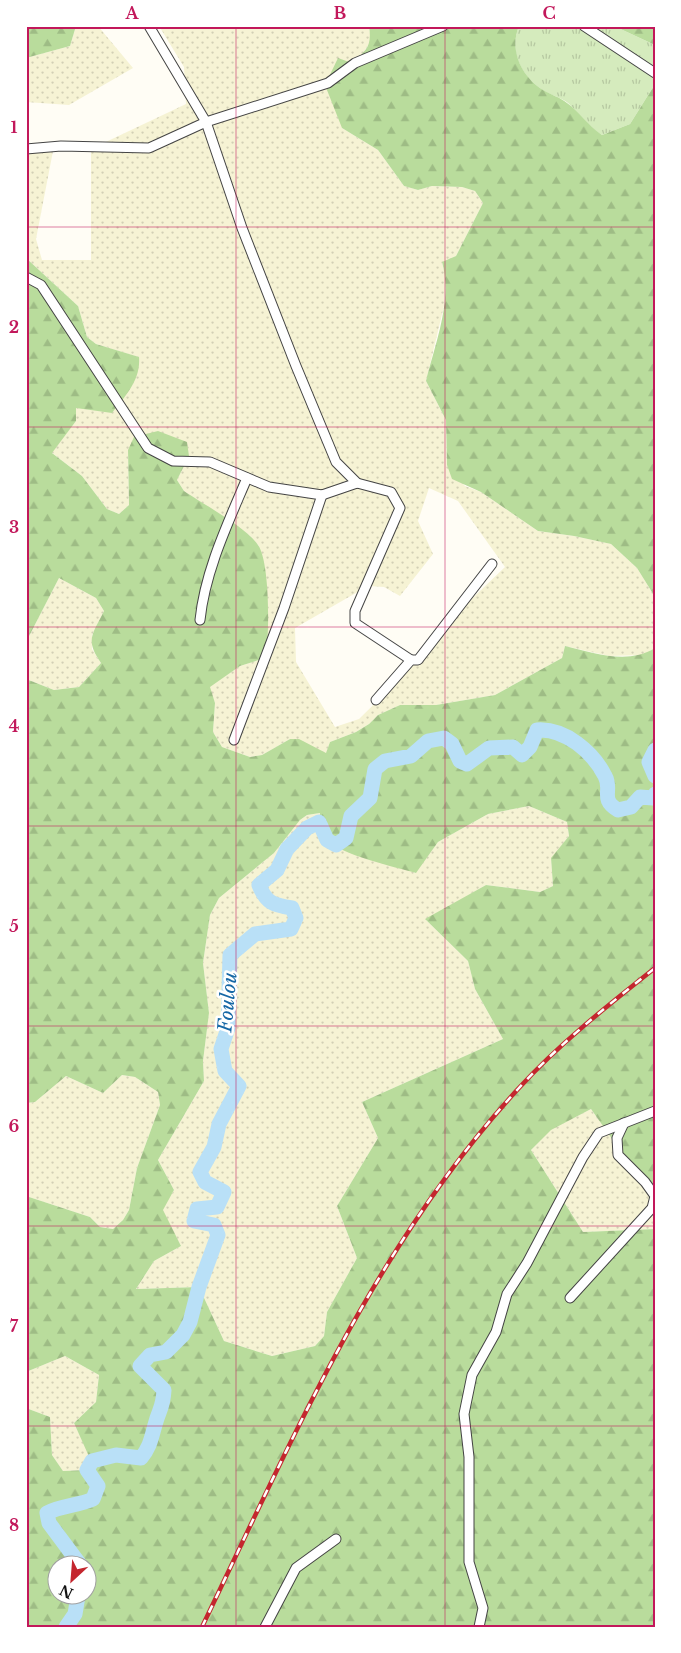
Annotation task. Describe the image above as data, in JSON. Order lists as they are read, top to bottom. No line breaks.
{"water":["Foulou"],"north":"bottom left","grid":{"columns":["A","B","C"],"rows":["1","2","3","4","5","6","7","8"]}}
